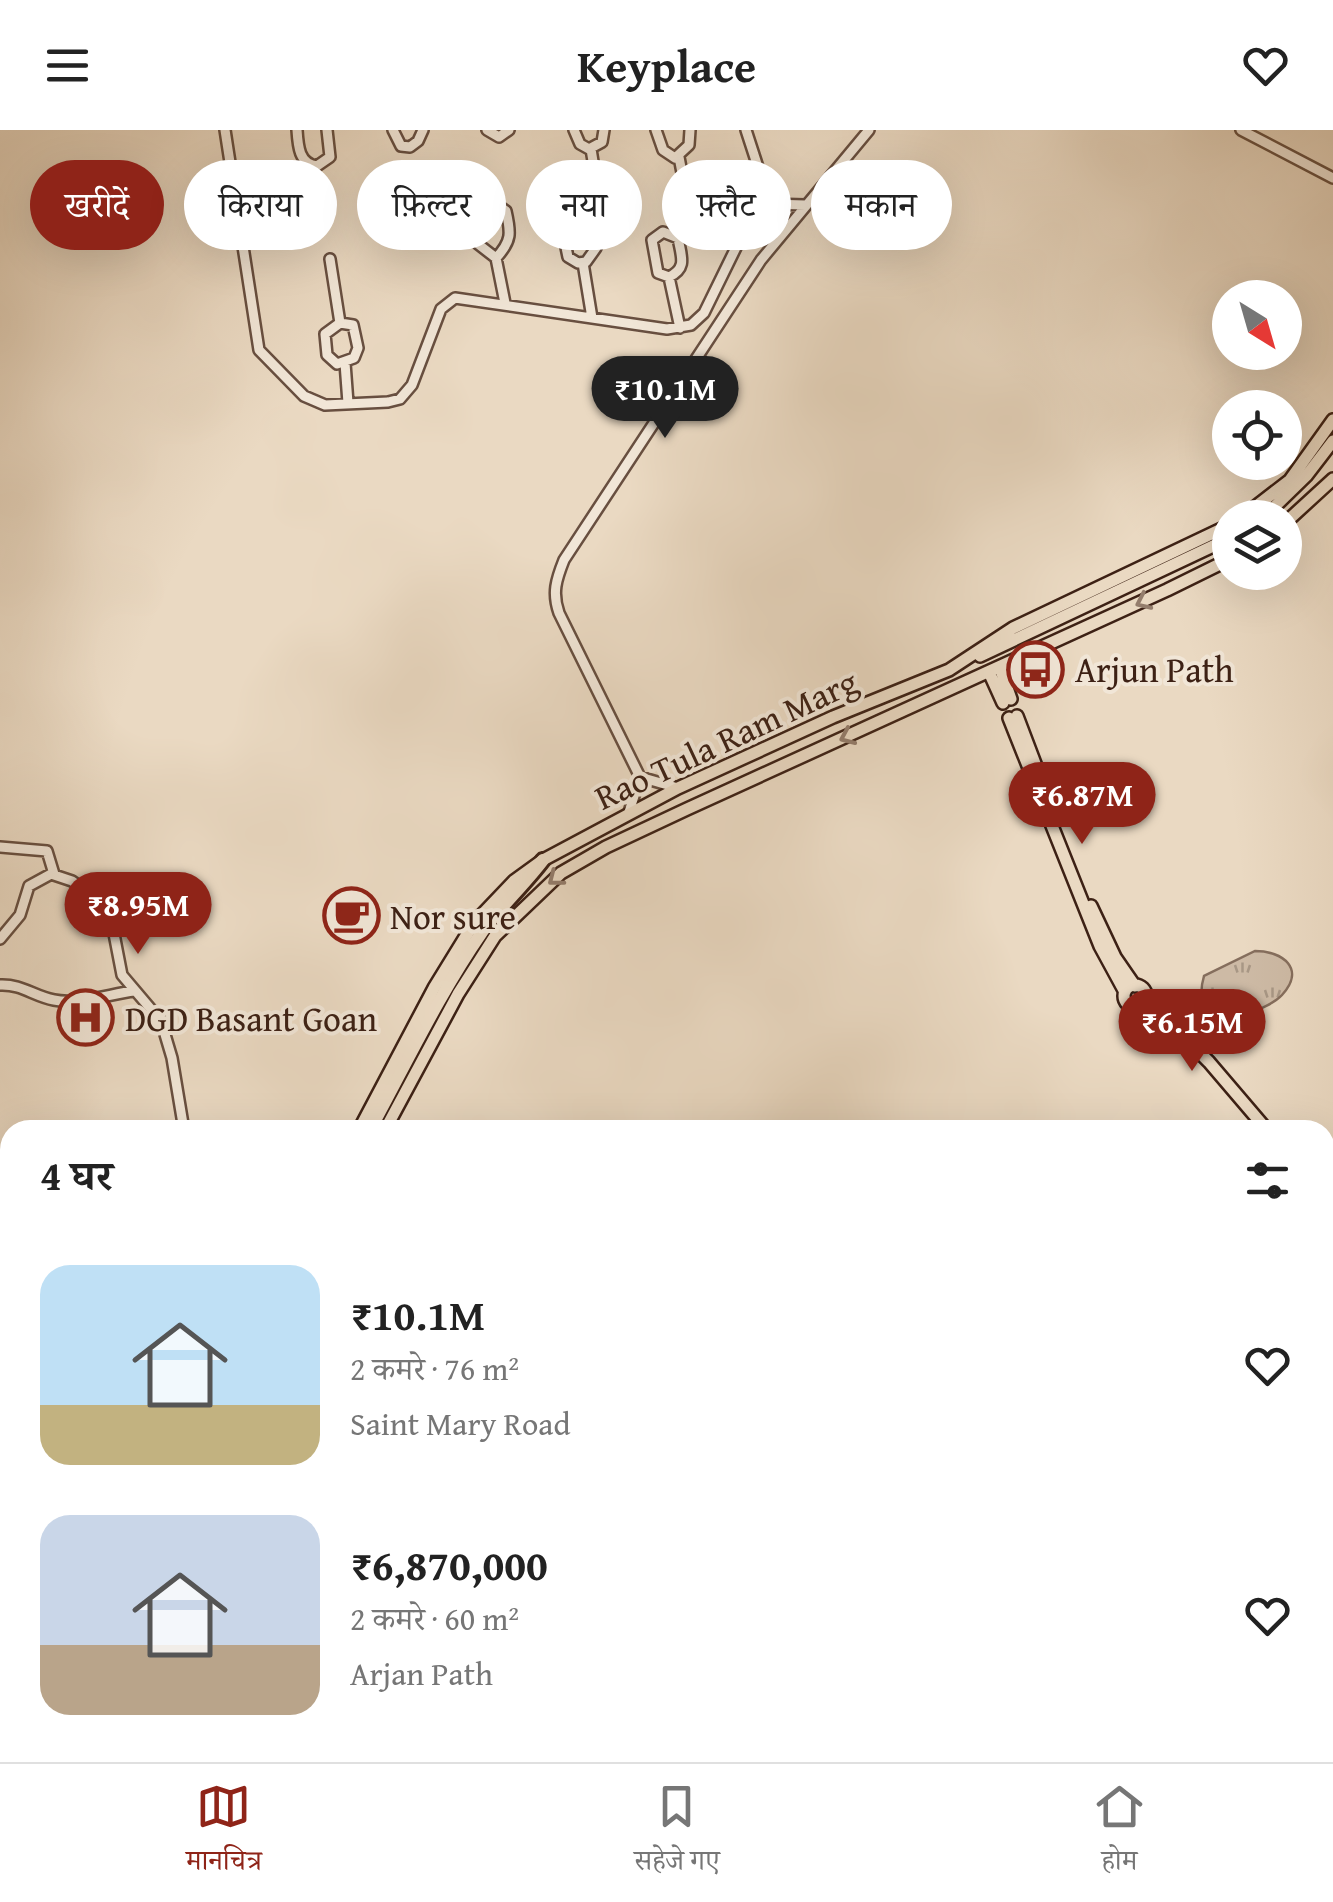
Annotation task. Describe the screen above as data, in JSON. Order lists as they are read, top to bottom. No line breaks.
{"streets":{"main road":["Rao Tula Ram Marg"]},"places":{"bus stop":["Arjun Path"],"cafe":["Nor sure"],"hospital":["DGD Basant Goan"]},"north":"bottom right","page":{"header":"Keyplace","chip":["खरीदें","किराया","फ़िल्टर","नया","फ़्लैट","मकान"],"price":["₹10.1M","₹6.87M","₹8.95M","₹6.15M"],"heading":"4 घर","list":[{"name":"₹10.1M","note":"2 कमरे · 76 m² · Saint Mary Road"},{"name":"₹6,870,000","note":"2 कमरे · 60 m² · Arjan Path"}],"tabs":["मानचित्र","सहेजे गए","होम"]}}
